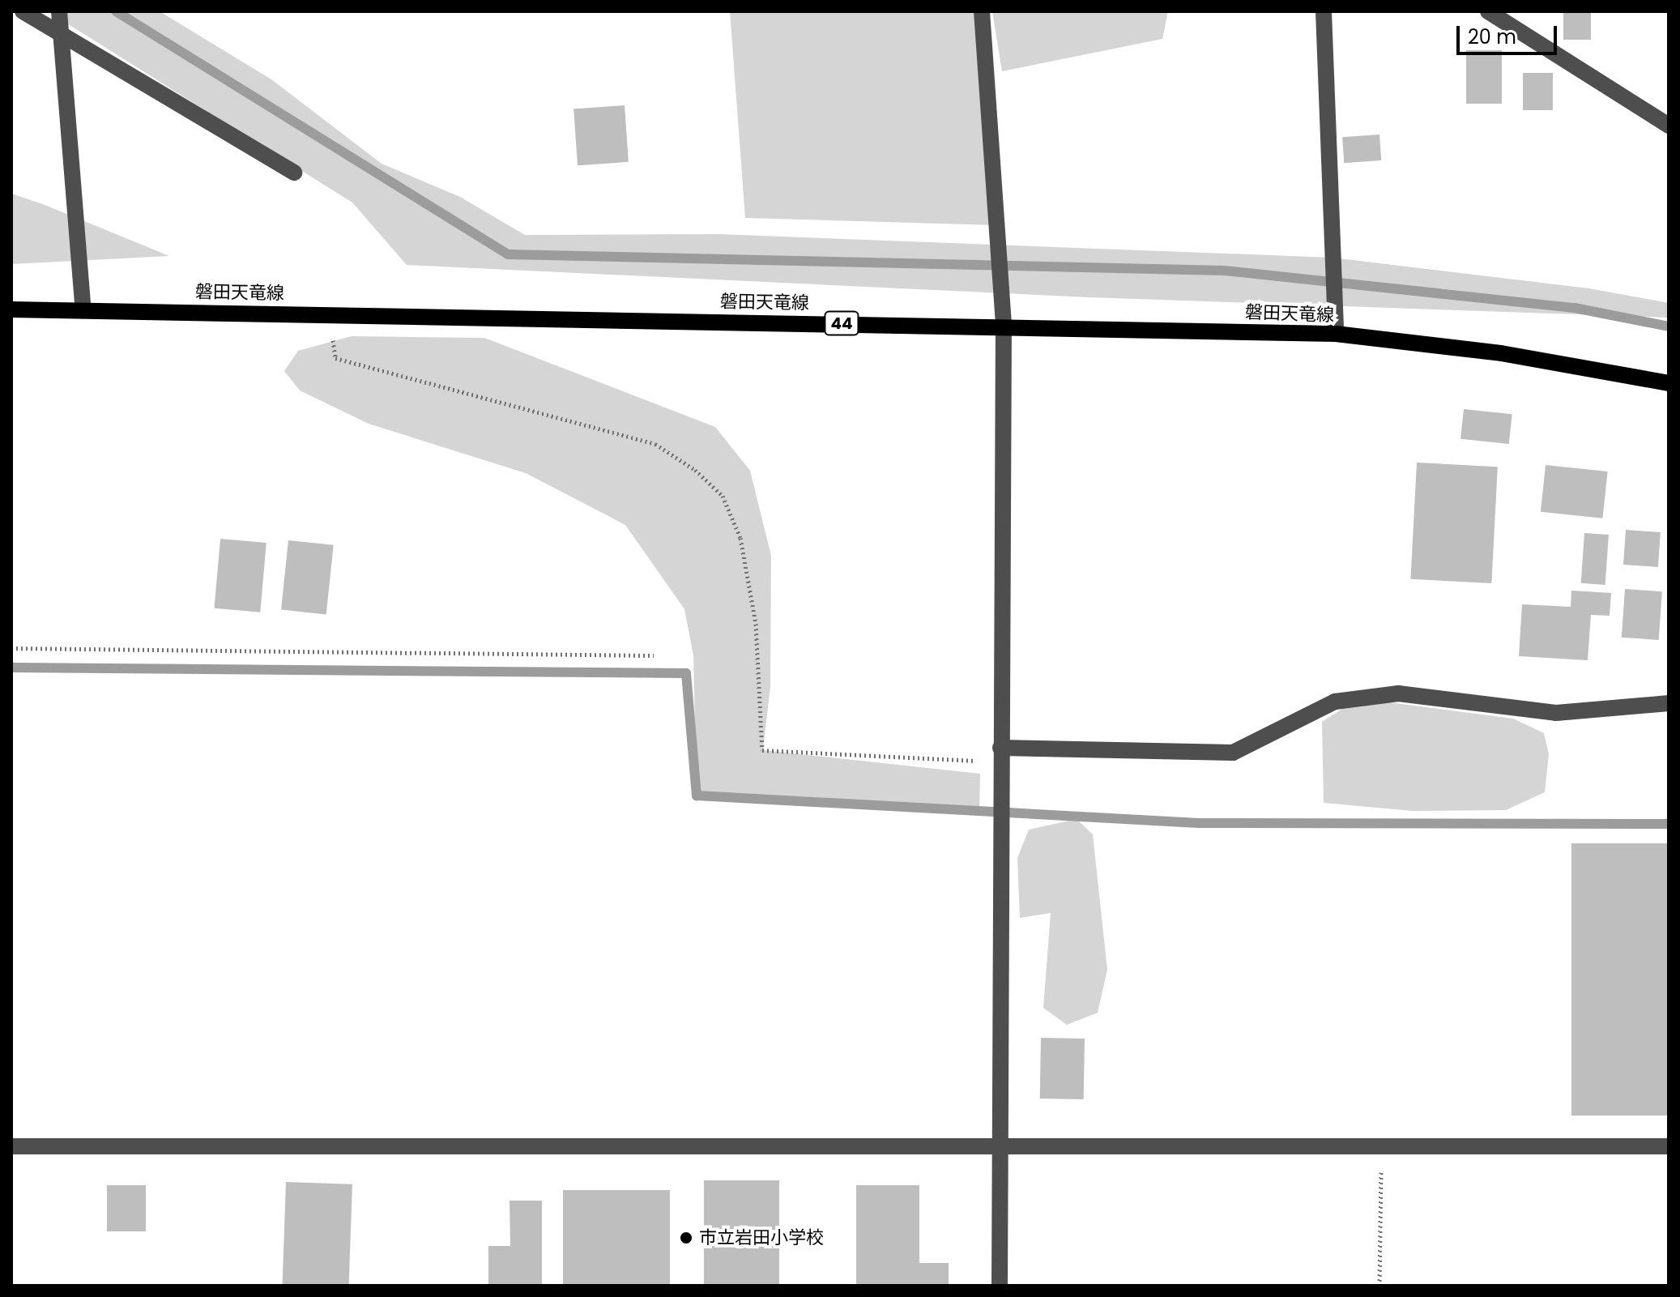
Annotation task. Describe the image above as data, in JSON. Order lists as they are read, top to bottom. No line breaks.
{"streets":{"main road":["磐田天竜線","44"]},"places":["市立岩田小学校"],"scale_bar":"20 m"}
